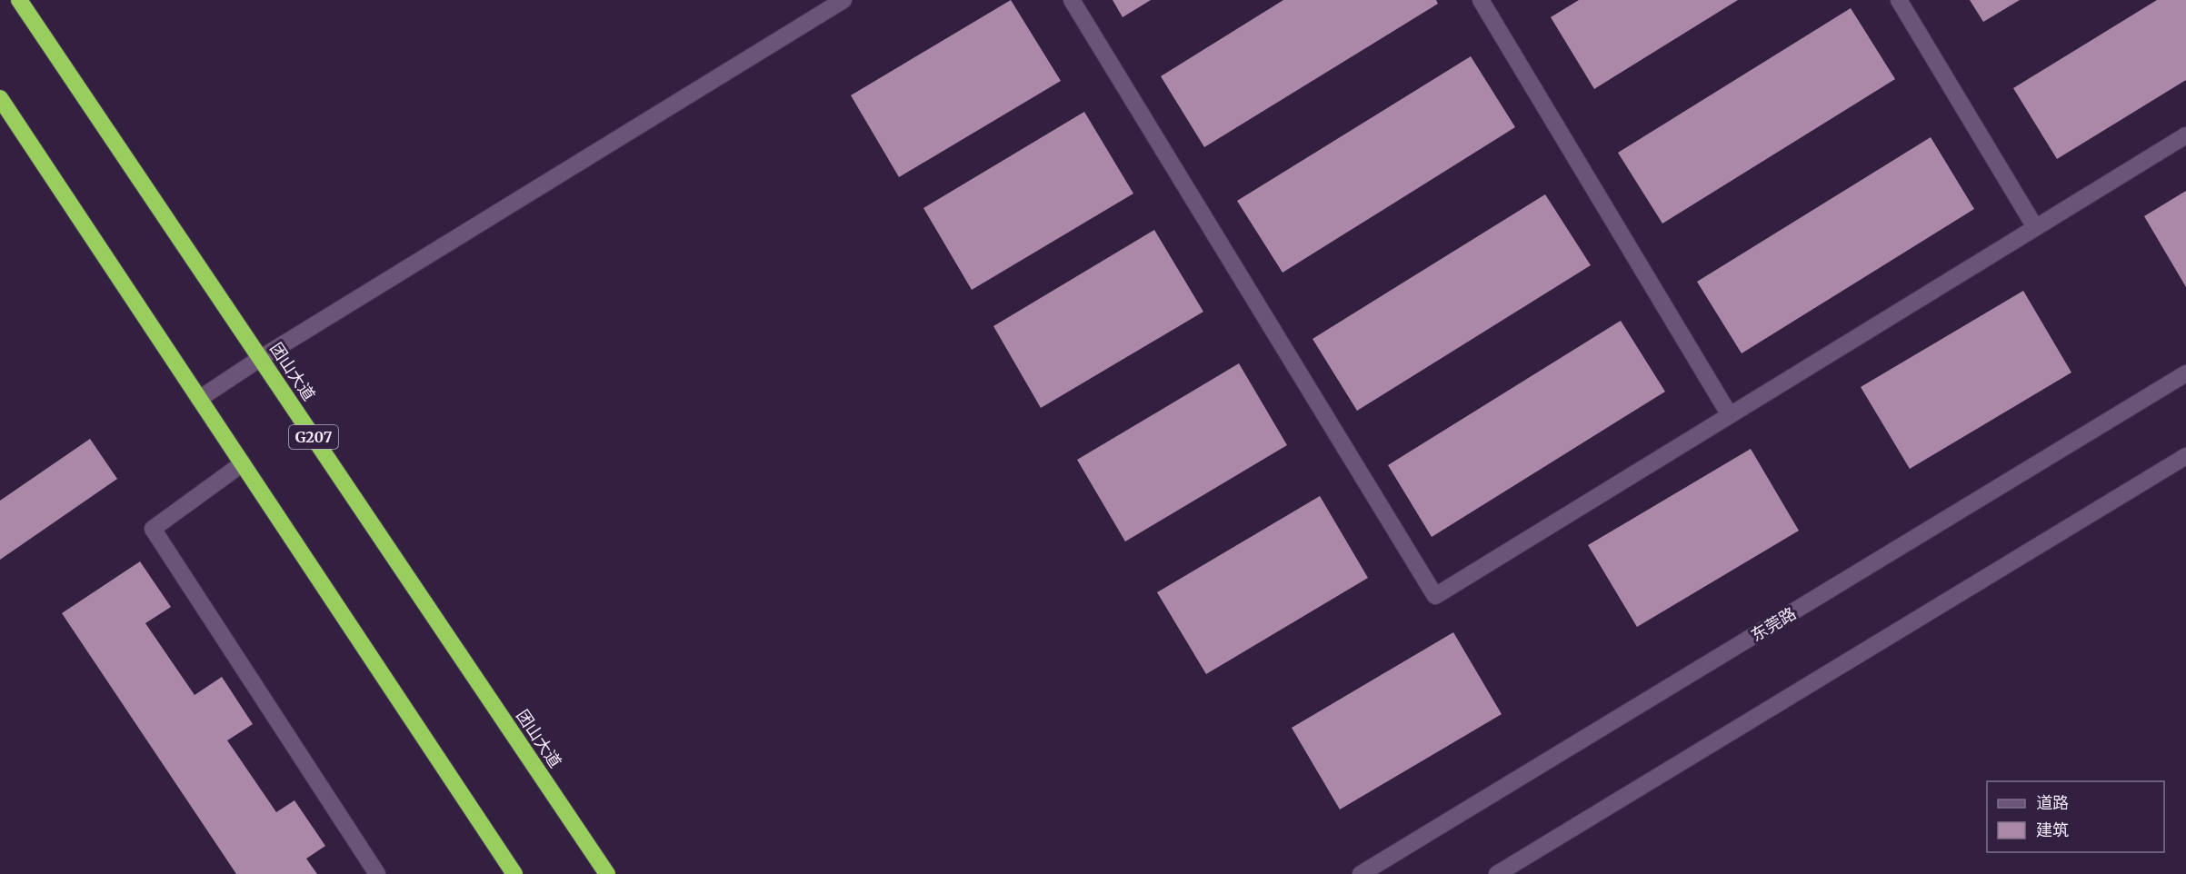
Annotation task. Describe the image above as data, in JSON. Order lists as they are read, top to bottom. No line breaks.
{"streets":{"highway":["团山大道","G207"],"street":["东莞路"]},"legend":["道路","建筑"]}
